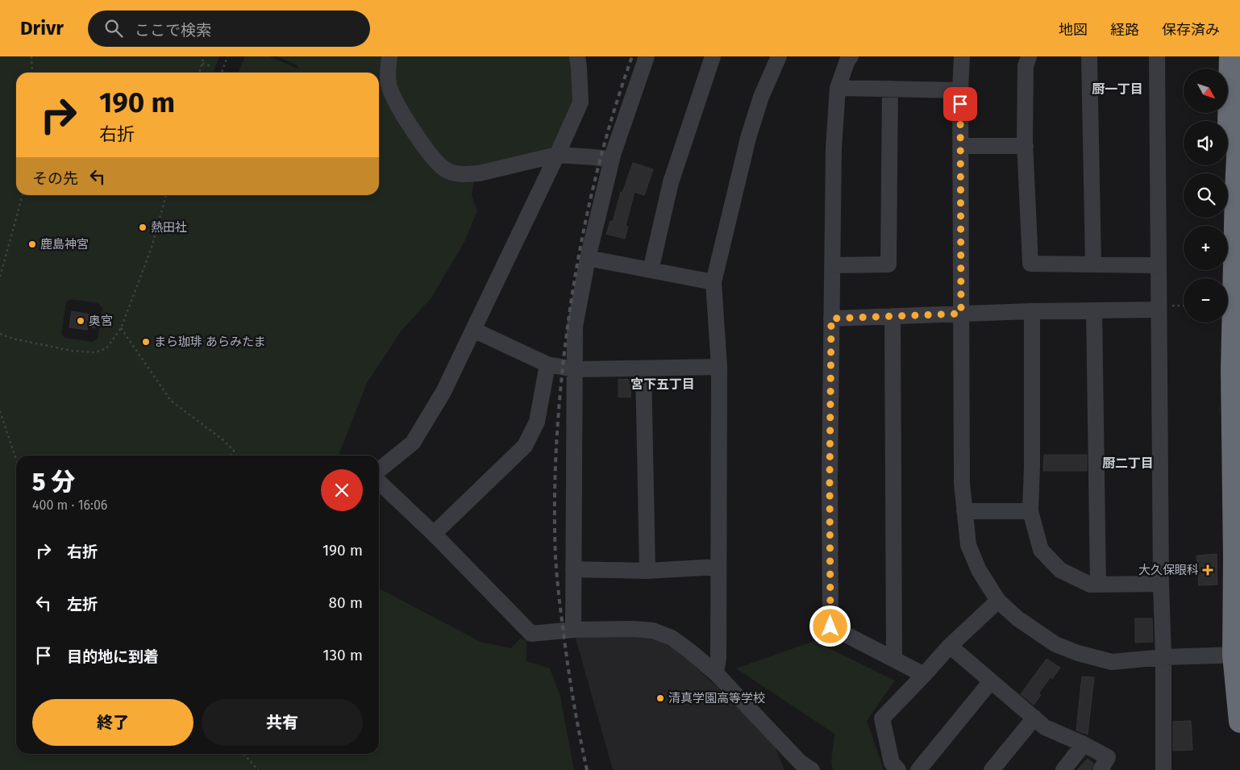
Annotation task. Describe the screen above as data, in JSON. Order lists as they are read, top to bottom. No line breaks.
{"districts":["厨一丁目","宮下五丁目","厨二丁目"],"places":{"other":["熱田社","鹿島神宮","奥宮","まら珈琲 あらみたま","清真学園高等学校"],"health":["大久保眼科"]},"north":"bottom right","page":{"header":"Drivr","search":"ここで検索","nav":["地図","経路","保存済み"],"map_buttons":["+","−"],"turn":["190 m","右折"],"then":"その先","heading":["5 分","400 m · 16:06"],"list":[{"name":"右折","value":"190 m"},{"name":"左折","value":"80 m"},{"name":"目的地に到着","value":"130 m"}],"buttons":["終了","共有"]}}
